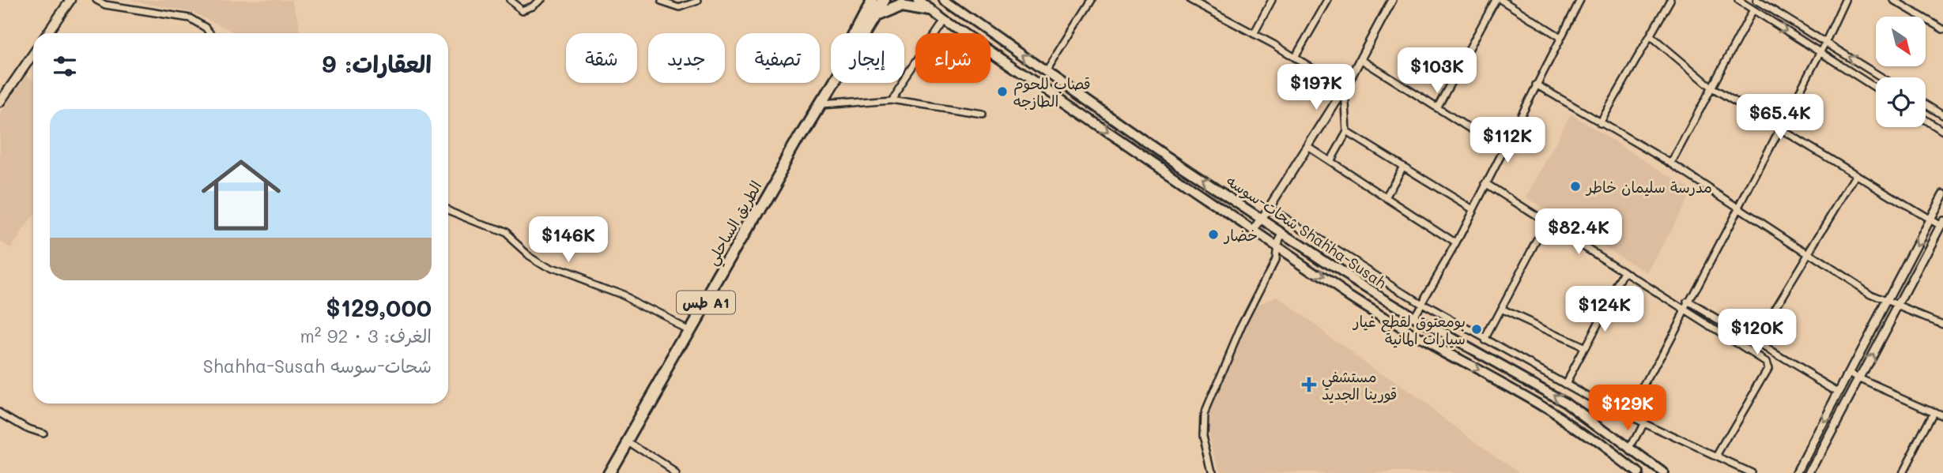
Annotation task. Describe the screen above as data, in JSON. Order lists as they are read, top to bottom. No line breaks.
{"streets":{"highway":["الطريق الساحلي","طس A1"],"main road":["شحات-سوسه Shahha-Susah"]},"crossings":[["الطريق الساحلي","طس A1"]],"places":{"other":["قصاب للحوم الطازجه","مدرسة سليمان خاطر","خضار","بومعتوق لقطع غيار سيارات المانية"],"health":["مستشفي قورينا الجديد"]},"north":"bottom right","page":{"chip":["شراء","إيجار","تصفية","جديد","شقة"],"heading":"العقارات: 9","price":["$103K","$197K","$65.4K","$112K","$82.4K","$146K","$124K","$120K","$129K"],"list":[{"name":"$129,000","note":"الغرف: 3 · 92 m² · شحات-سوسه Shahha-Susah"}]}}
